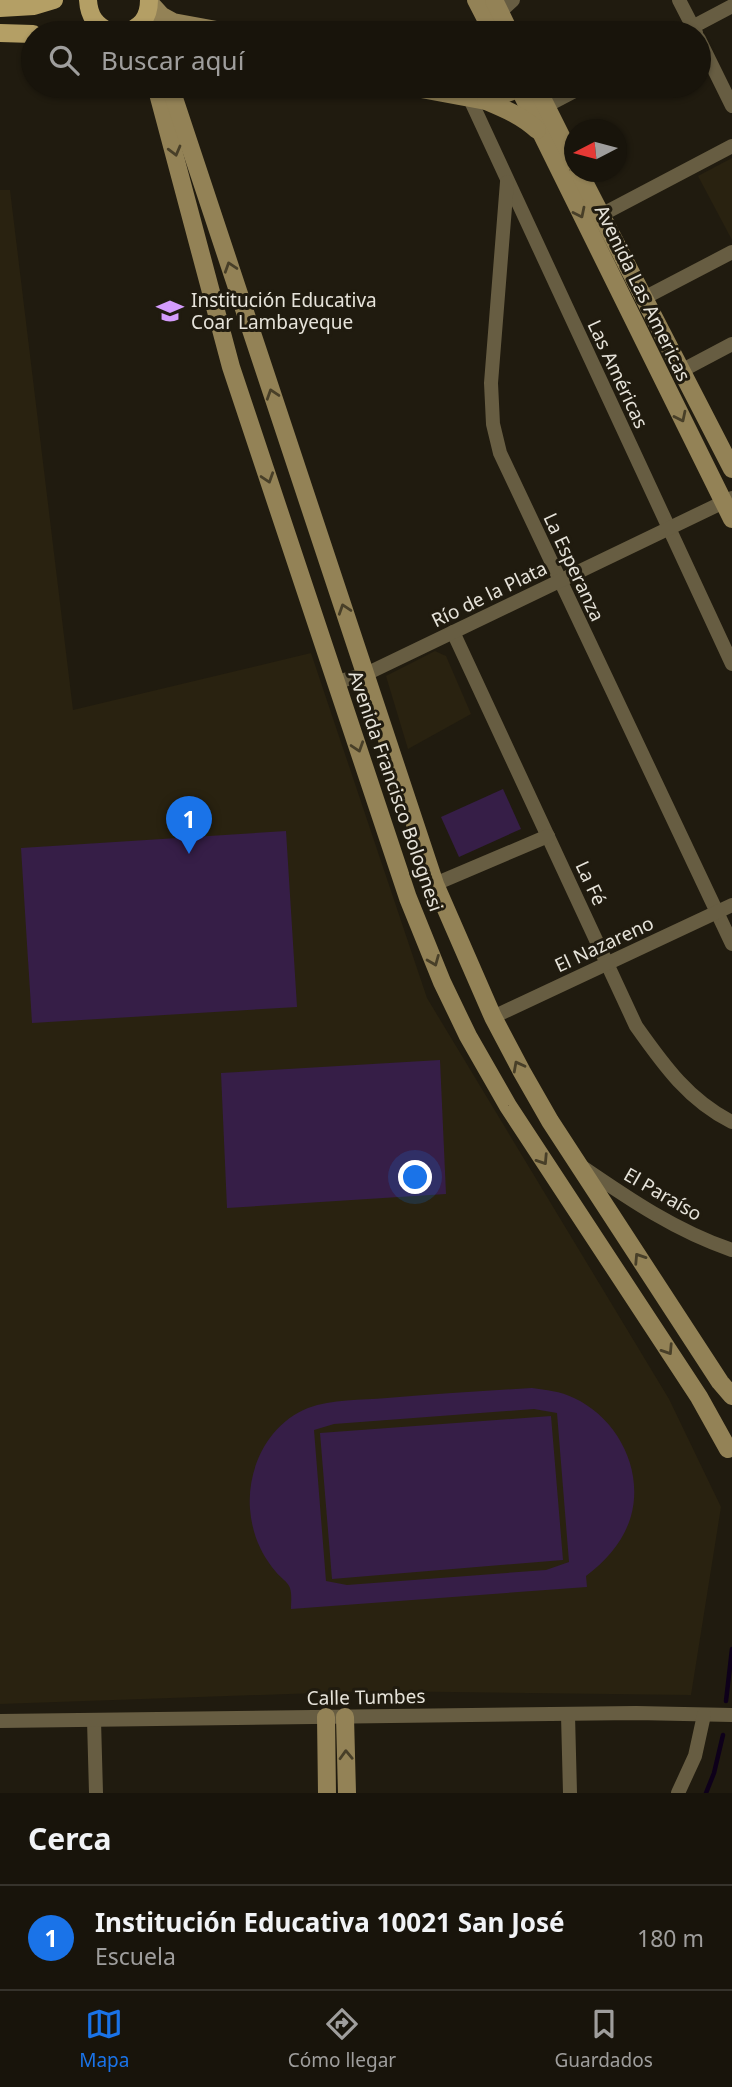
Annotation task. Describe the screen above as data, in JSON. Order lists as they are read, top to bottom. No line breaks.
{"streets":{"main road":["Avenida Las Americas","Avenida Francisco Bolognesi"],"street":["Las Américas","La Esperanza","Río de la Plata","La Fé","El Nazareno","El Paraíso","Calle Tumbes"]},"crossings":[["Avenida Las Americas","Río de la Plata"],["Las Américas","La Esperanza"],["Las Américas","Río de la Plata"],["La Esperanza","Río de la Plata"],["La Esperanza","El Nazareno"],["Río de la Plata","Avenida Francisco Bolognesi"],["Río de la Plata","La Fé"],["Avenida Francisco Bolognesi","El Nazareno"],["Avenida Francisco Bolognesi","El Paraíso"],["La Fé","El Nazareno"]],"places":{"school or university":["Institución Educativa Coar Lambayeque"]},"north":"left","page":{"search":"Buscar aquí","pins":"1","heading":"Cerca","list":[{"mark":"1","name":"Institución Educativa 10021 San José","note":"Escuela","value":"180 m"}],"nav":["Mapa","Cómo llegar","Guardados"]}}
